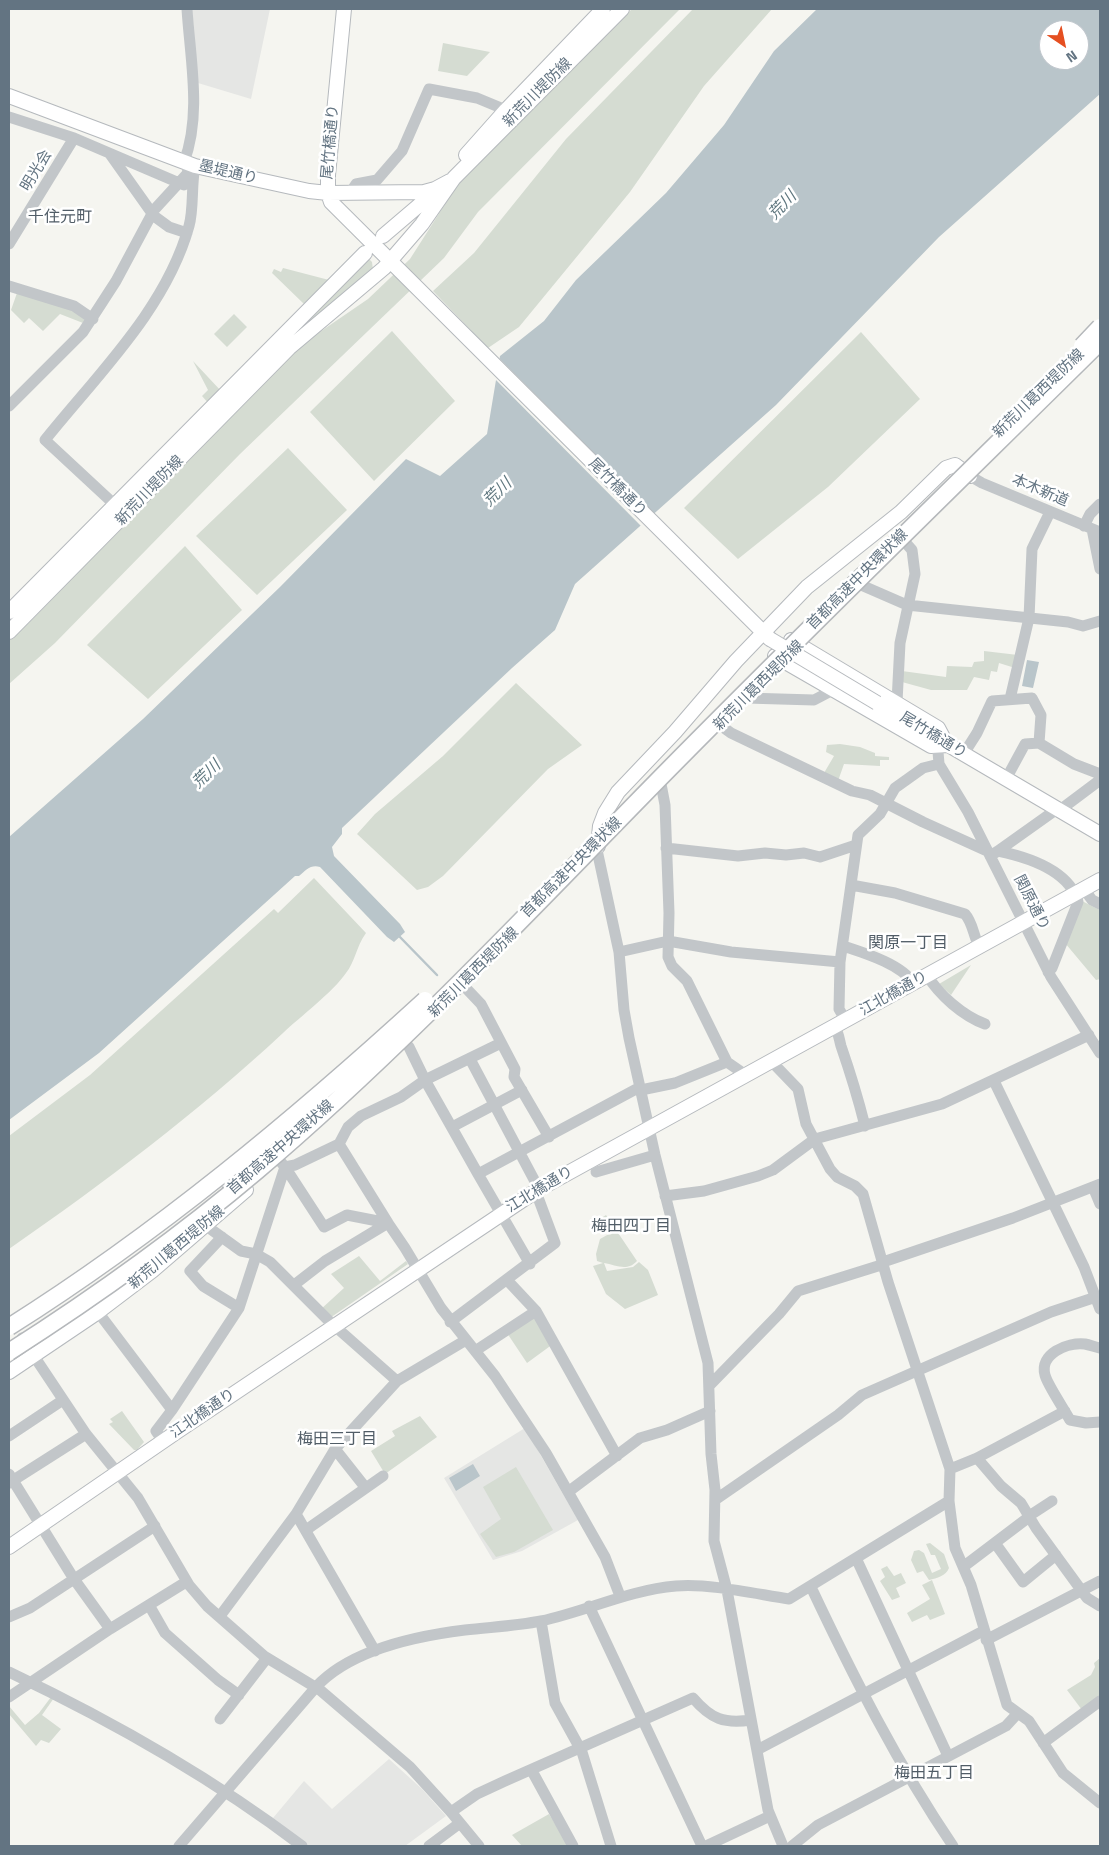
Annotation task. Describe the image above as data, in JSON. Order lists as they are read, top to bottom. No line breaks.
{"streets":{"highway":["首都高速中央環状線"],"main road":["新荒川堤防線","尾竹橋通り","墨堤通り","新荒川葛西堤防線","江北橋通り"],"street":["明光会","本木新道","関原通り"]},"crossings":[["新荒川堤防線","尾竹橋通り"],["新荒川堤防線","墨堤通り"],["尾竹橋通り","墨堤通り"],["新荒川葛西堤防線","本木新道"],["関原通り","江北橋通り"]],"districts":["千住元町","関原一丁目","梅田四丁目","梅田三丁目","梅田五丁目"],"water":["荒川"],"north":"bottom right"}
